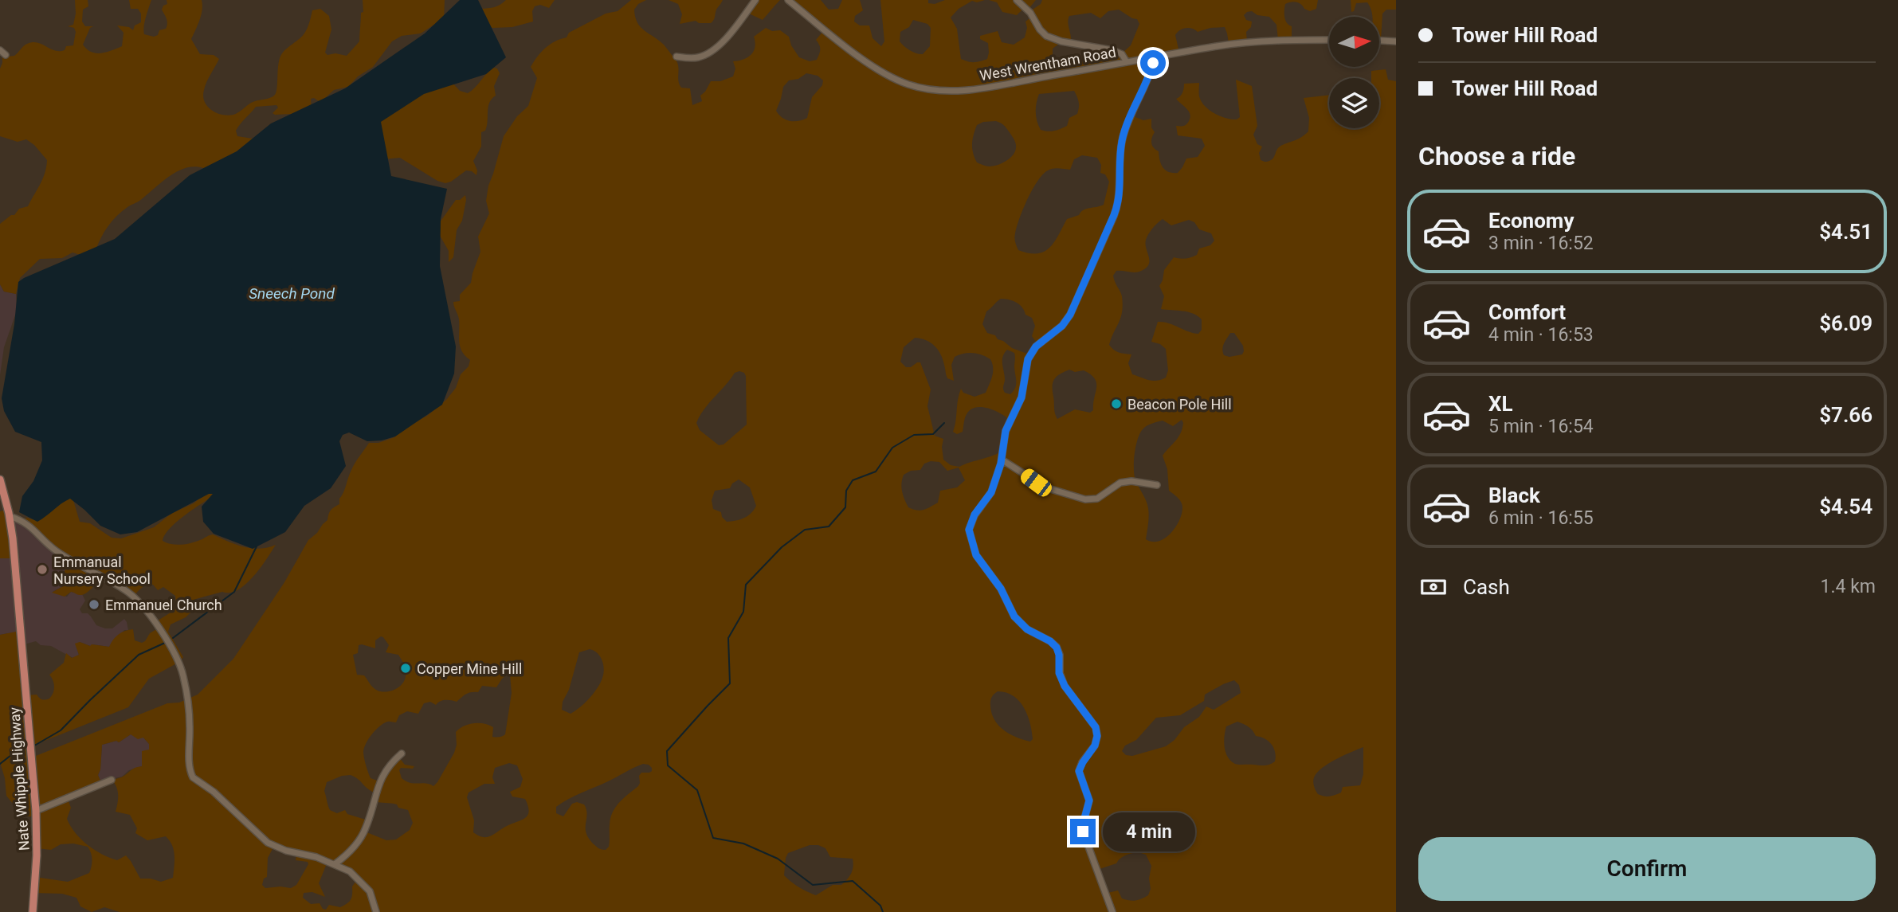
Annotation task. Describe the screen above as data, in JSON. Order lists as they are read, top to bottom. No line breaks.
{"streets":{"main road":["Nate Whipple Highway"],"street":["West Wrentham Road"]},"water":["Sneech Pond"],"places":["Beacon Pole Hill","Emmanual Nursery School","Emmanuel Church","Copper Mine Hill"],"north":"right","page":{"banner":["Tower Hill Road","Tower Hill Road"],"heading":"Choose a ride","list":[{"name":"Economy","note":"3 min · 16:52","value":"$4.51"},{"name":"Comfort","note":"4 min · 16:53","value":"$6.09"},{"name":"XL","note":"5 min · 16:54","value":"$7.66"},{"name":"Black","note":"6 min · 16:55","value":"$4.54"}],"pay":["Cash","1.4 km"],"bubble":"4 min","buttons":"Confirm"}}
